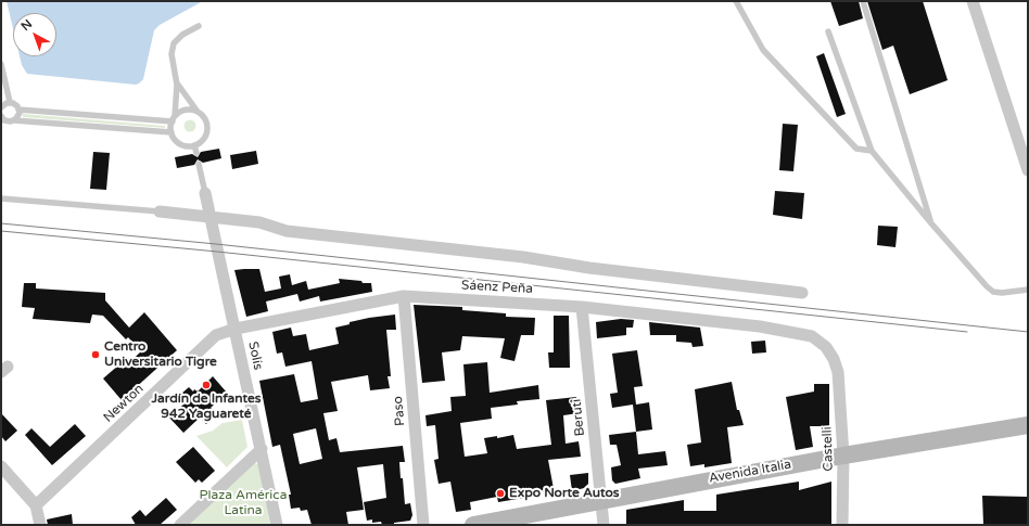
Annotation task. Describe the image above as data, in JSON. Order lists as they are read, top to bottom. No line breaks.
{"streets":{"street":["Sáenz Peña","Solís","Newton","Paso","Beruti","Castelli","Avenida Italia"]},"crossings":[["Sáenz Peña","Solís"],["Sáenz Peña","Newton"],["Sáenz Peña","Paso"],["Sáenz Peña","Beruti"],["Sáenz Peña","Castelli"],["Solís","Newton"],["Beruti","Avenida Italia"],["Castelli","Avenida Italia"]],"parks":["Plaza América Latina"],"places":["Centro Universitario Tigre","Jardín de Infantes 942 Yaguareté","Expo Norte Autos"],"north":"top left"}
